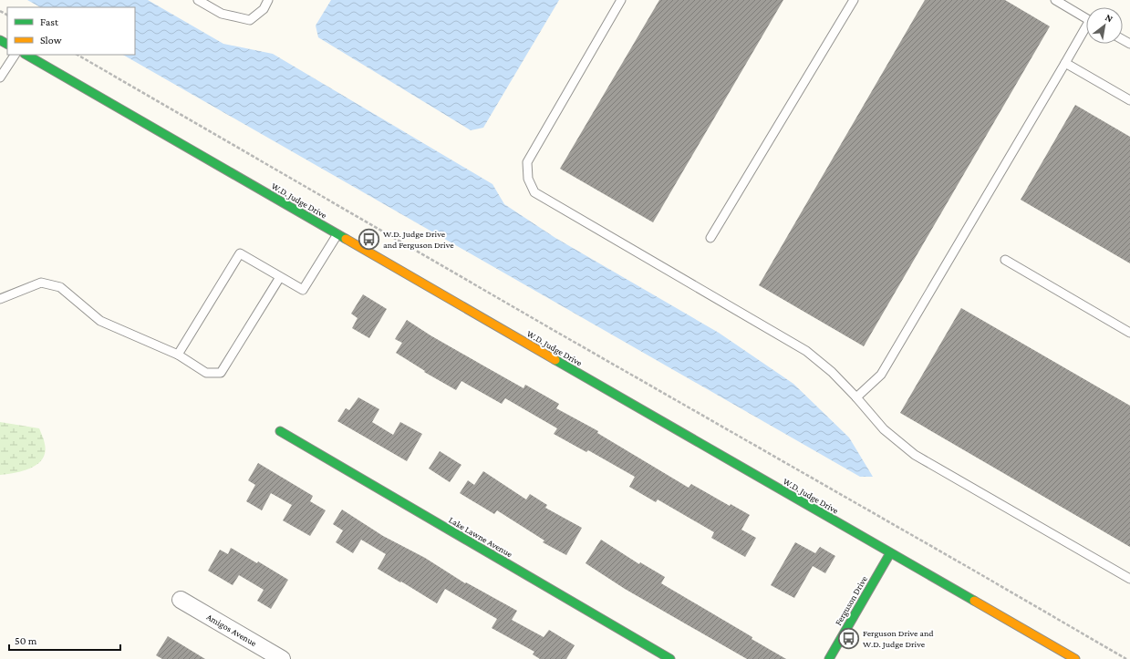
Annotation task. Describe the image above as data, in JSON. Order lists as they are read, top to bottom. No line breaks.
{"streets":{"street":["W.D. Judge Drive","Lake Lawne Avenue","Ferguson Drive","Amigos Avenue"]},"crossings":[["W.D. Judge Drive","Ferguson Drive"]],"places":{"bus stop":["W.D. Judge Drive and Ferguson Drive","Ferguson Drive and W.D. Judge Drive"]},"legend":["Fast","Slow"],"scale_bar":"50 m","north":"top right"}
